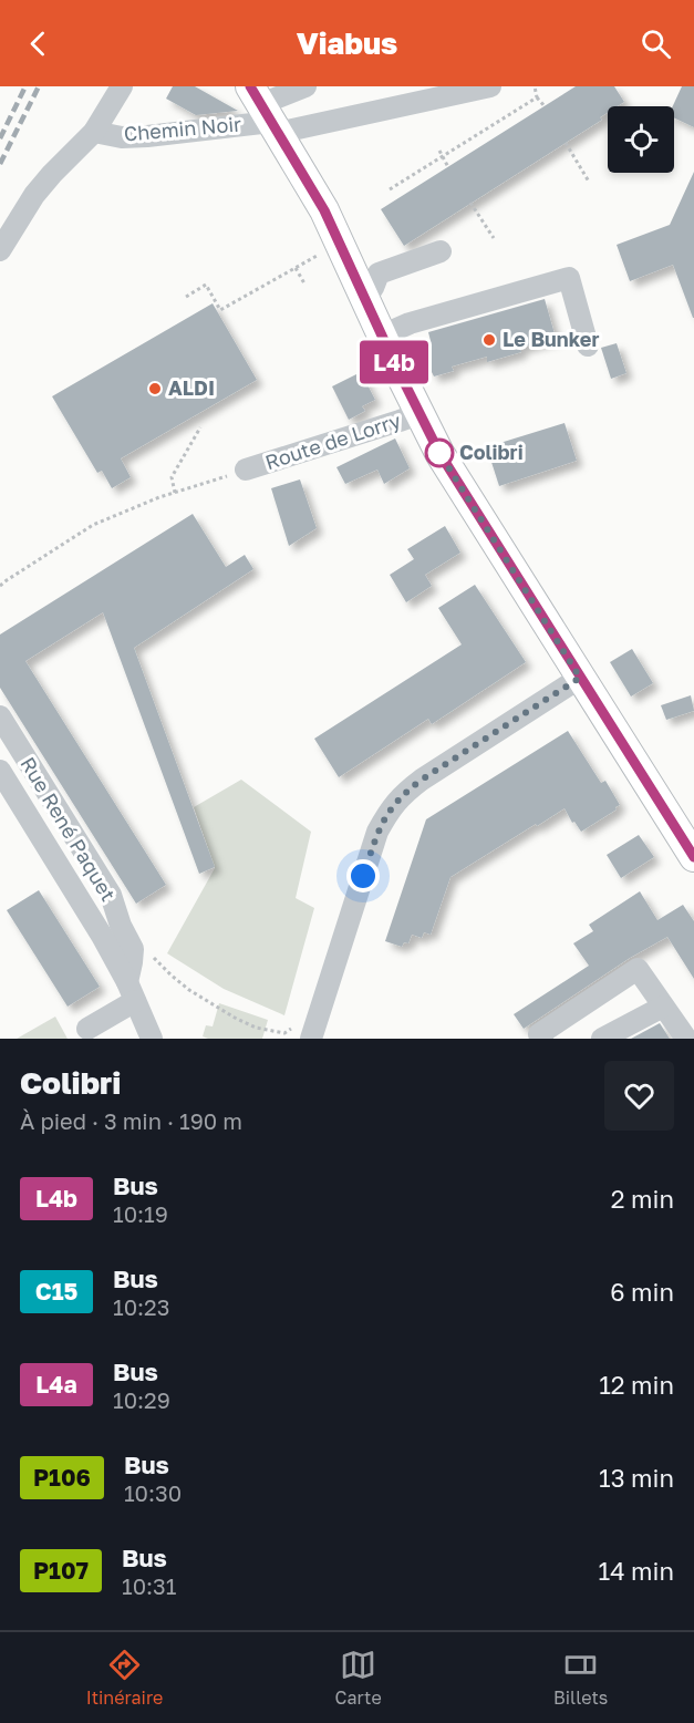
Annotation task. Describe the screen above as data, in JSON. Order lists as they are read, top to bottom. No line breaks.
{"streets":{"main road":["Route de Lorry"],"street":["Chemin Noir","Rue René Paquet"]},"crossings":[["Chemin Noir","Route de Lorry"]],"places":["Le Bunker","ALDI","Colibri"],"lines":["bus line L4b"],"page":{"header":"Viabus","on_map":"L4b","heading":["Colibri","À pied · 3 min · 190 m"],"list":[{"mark":"L4b","name":"Bus","note":"10:19","value":"2 min"},{"mark":"C15","name":"Bus","note":"10:23","value":"6 min"},{"mark":"L4a","name":"Bus","note":"10:29","value":"12 min"},{"mark":"P106","name":"Bus","note":"10:30","value":"13 min"},{"mark":"P107","name":"Bus","note":"10:31","value":"14 min"}],"tabs":["Itinéraire","Carte","Billets"]}}
